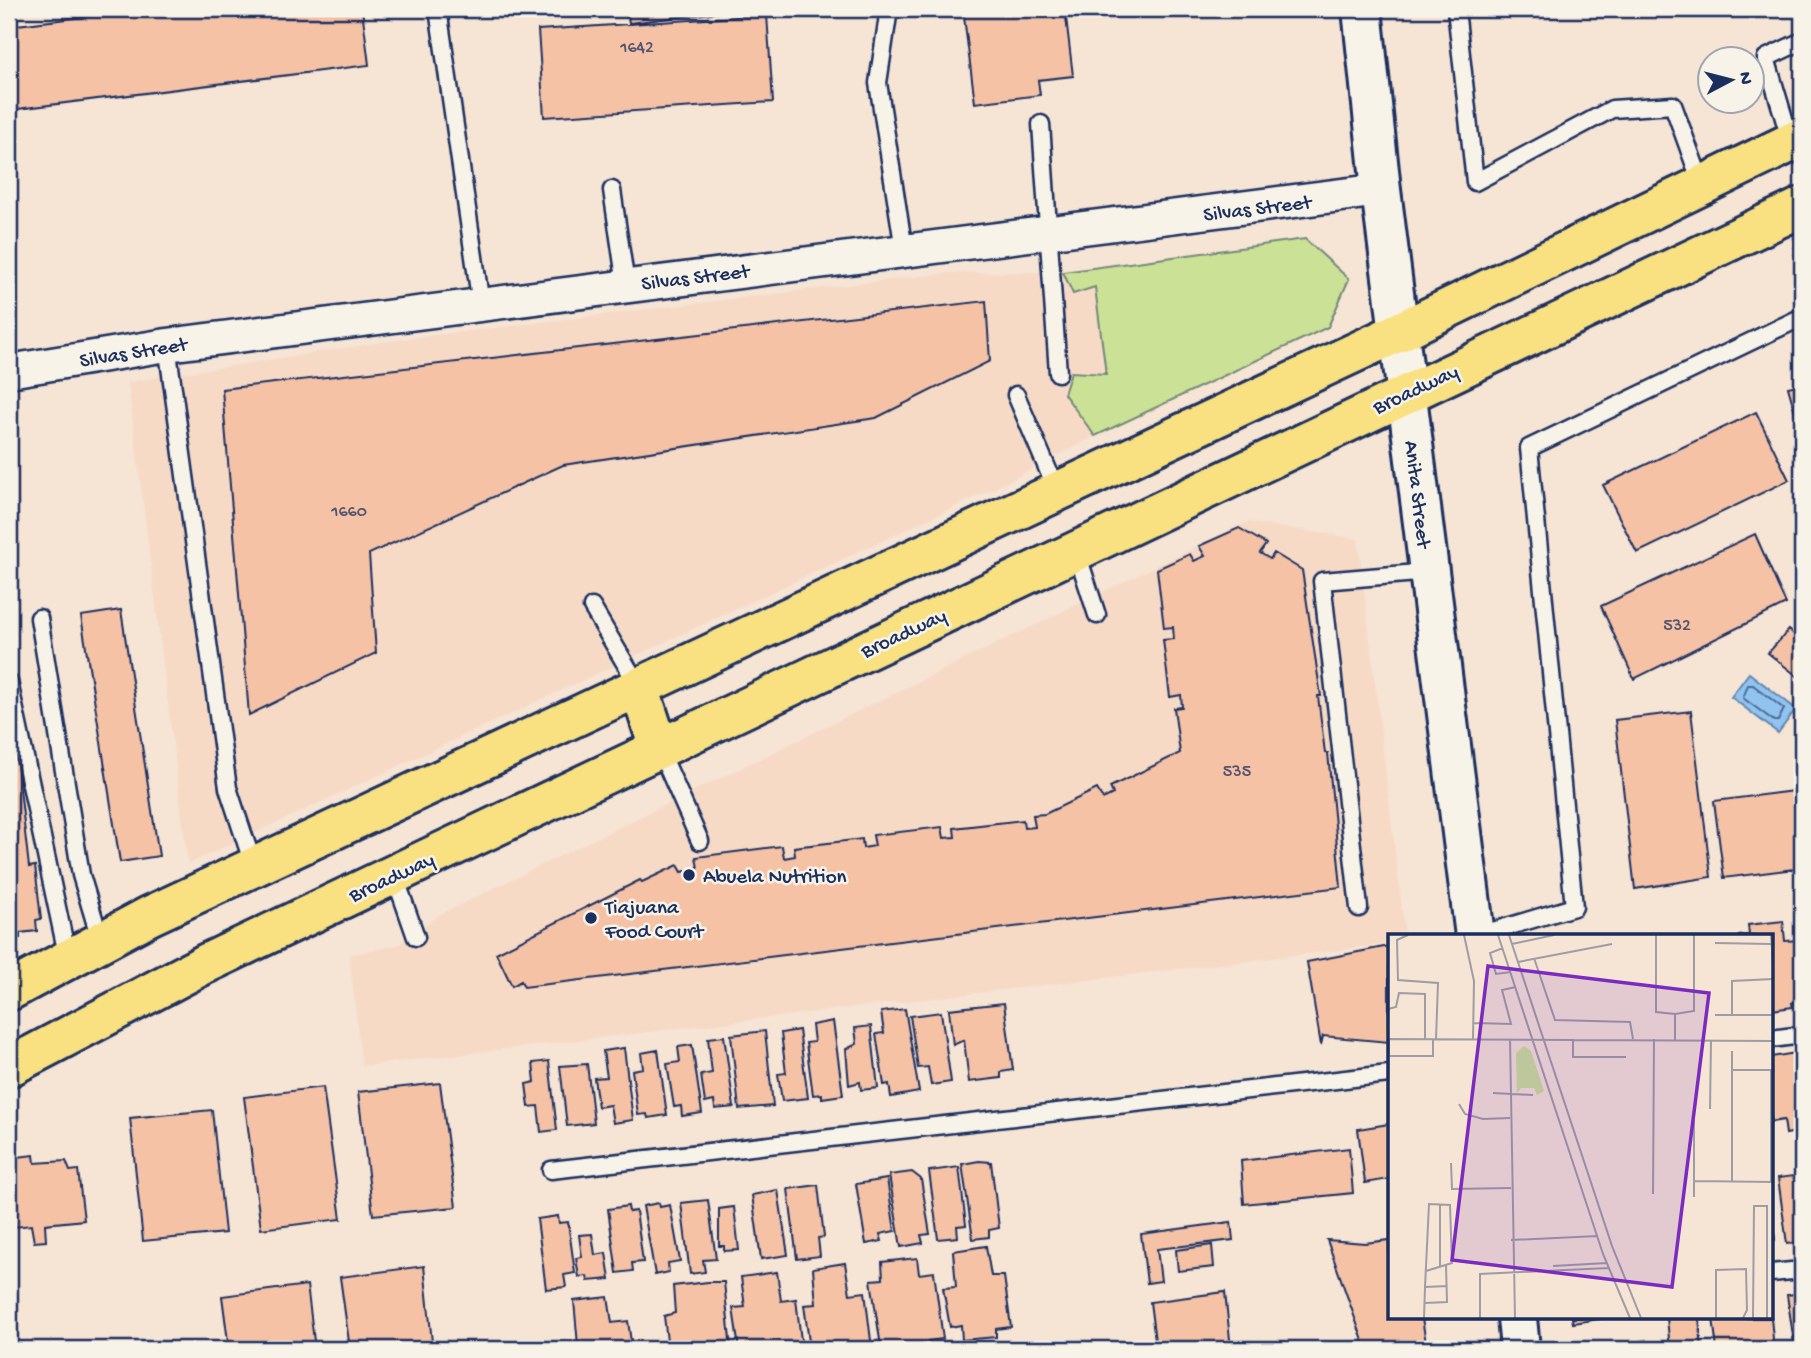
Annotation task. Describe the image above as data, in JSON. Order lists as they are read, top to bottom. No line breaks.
{"streets":{"main road":["Broadway"],"street":["Silvas Street","Anita Street"]},"crossings":[["Silvas Street","Anita Street"],["Broadway","Anita Street"]],"places":["Abuela Nutrition","Tiajuana Food Court"],"house_numbers":["1642","1660","532","535"],"north":"right"}
